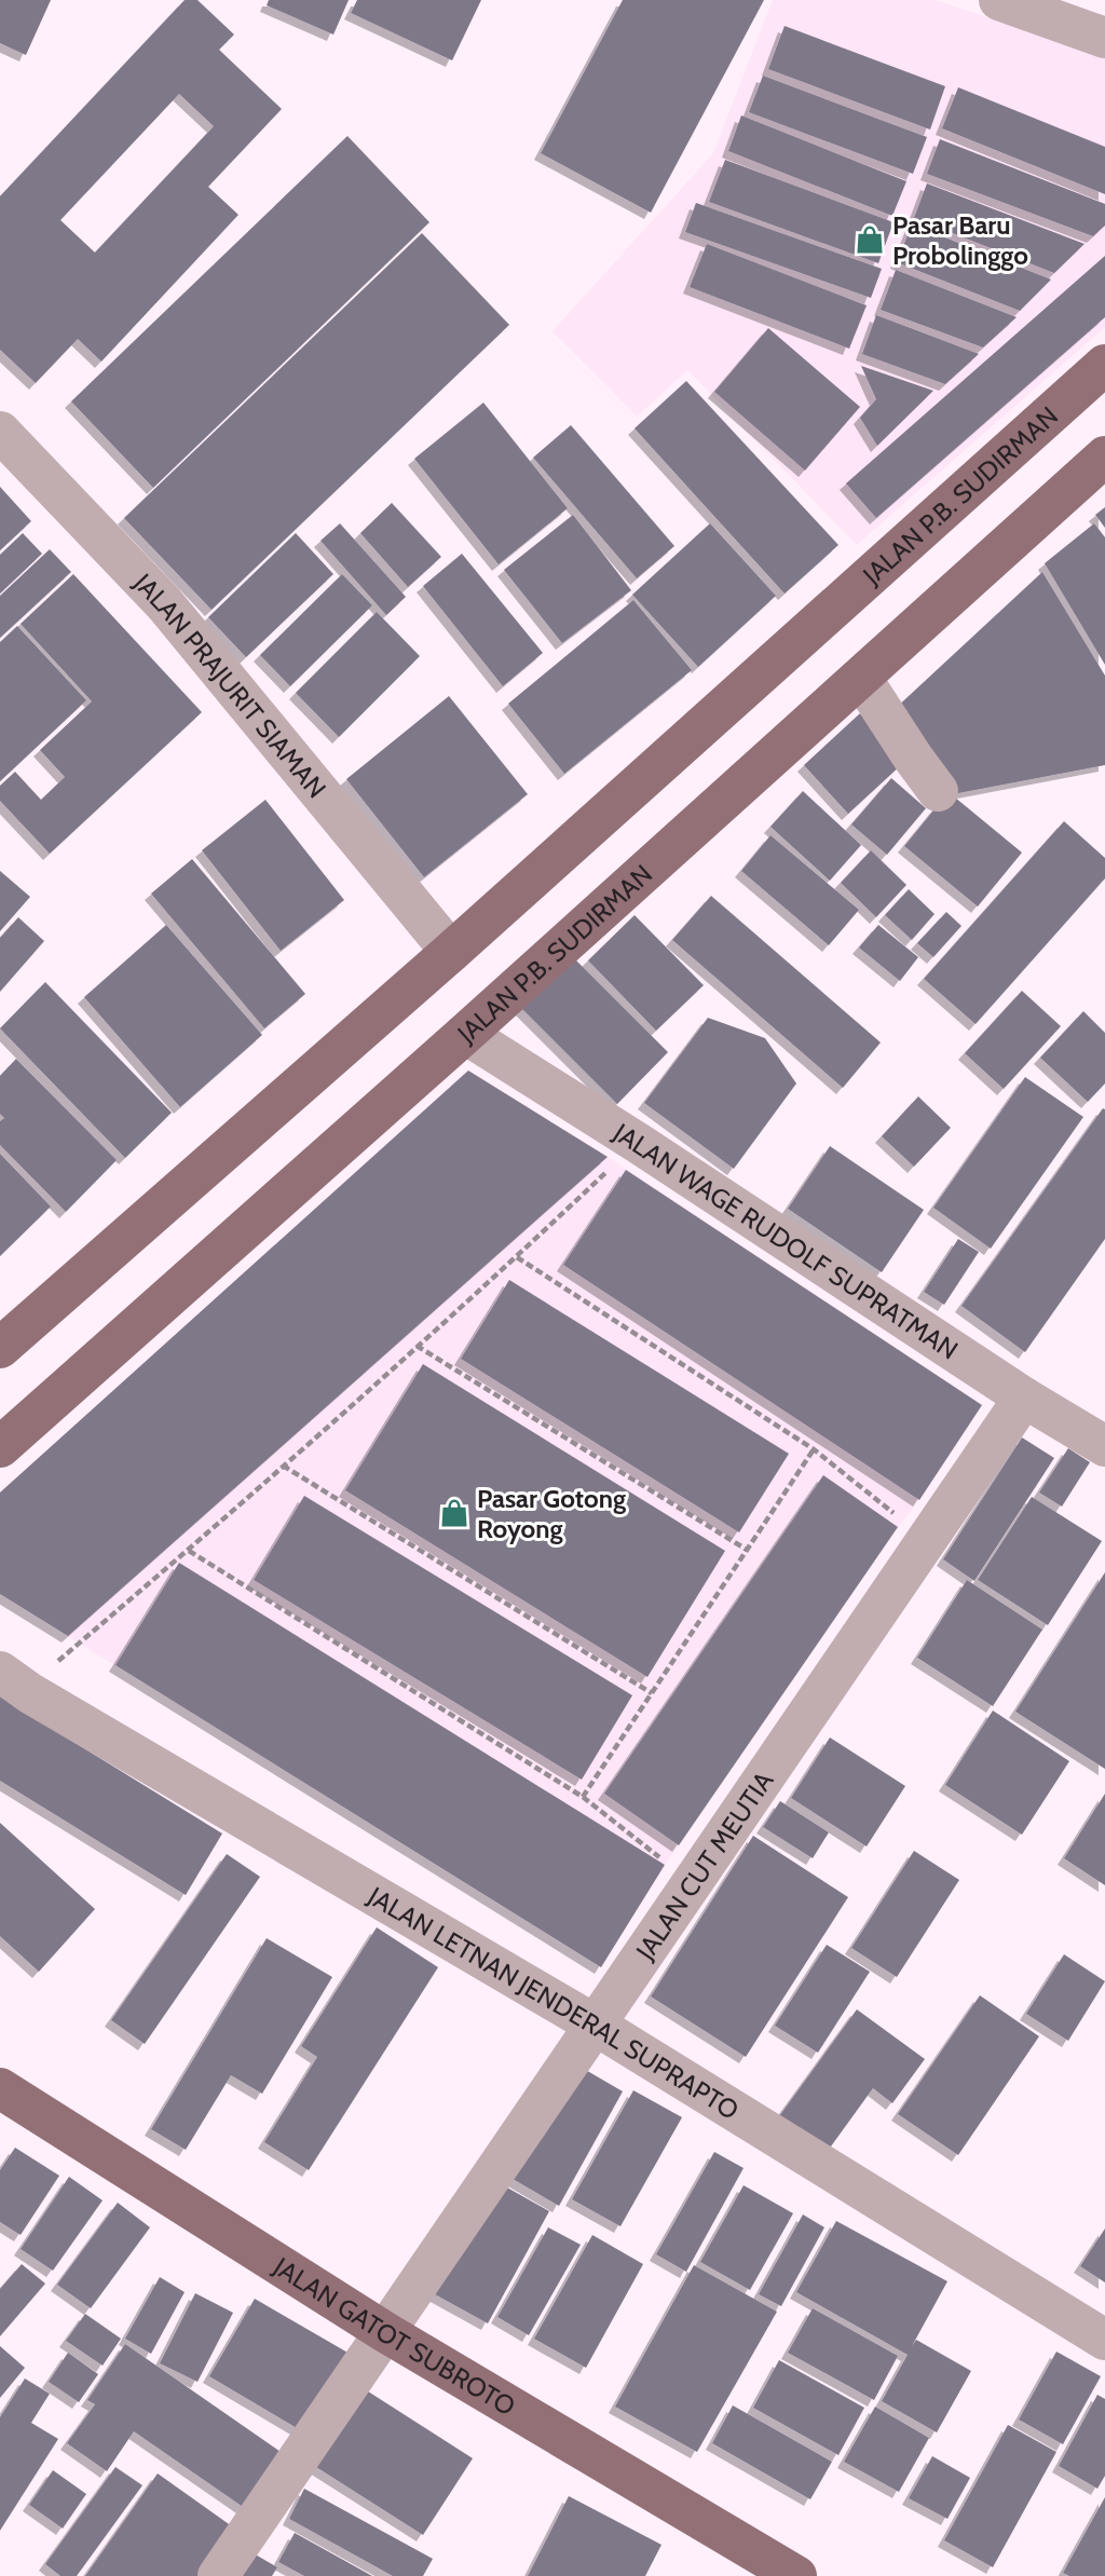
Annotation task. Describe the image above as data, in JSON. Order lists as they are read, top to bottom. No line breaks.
{"streets":{"main road":["JALAN P.B. SUDIRMAN","JALAN GATOT SUBROTO"],"street":["JALAN PRAJURIT SIAMAN","JALAN WAGE RUDOLF SUPRATMAN","JALAN CUT MEUTIA","JALAN LETNAN JENDERAL SUPRAPTO"]},"crossings":[["JALAN P.B. SUDIRMAN","JALAN PRAJURIT SIAMAN"],["JALAN P.B. SUDIRMAN","JALAN WAGE RUDOLF SUPRATMAN"],["JALAN WAGE RUDOLF SUPRATMAN","JALAN CUT MEUTIA"],["JALAN CUT MEUTIA","JALAN LETNAN JENDERAL SUPRAPTO"],["JALAN CUT MEUTIA","JALAN GATOT SUBROTO"]],"places":{"shop":["Pasar Baru Probolinggo","Pasar Gotong Royong"]}}
